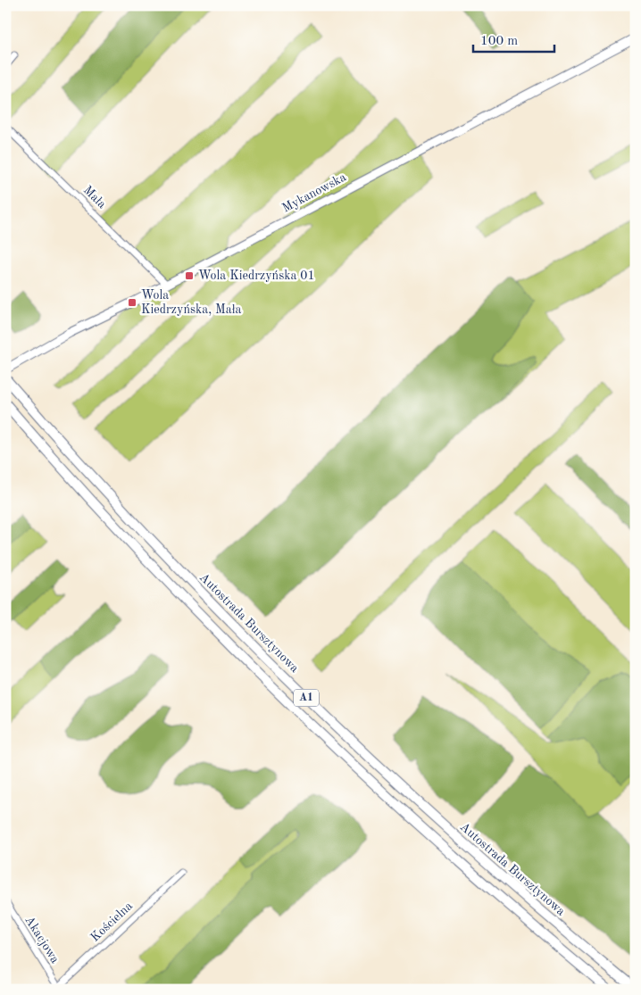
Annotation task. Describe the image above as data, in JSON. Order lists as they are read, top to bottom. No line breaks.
{"streets":{"highway":["Autostrada Bursztynowa","A1"],"main road":["Mykanowska"],"street":["Mała","Kościelna","Akacjowa"]},"crossings":[["Mykanowska","Mała"],["Kościelna","Akacjowa"]],"places":{"transit":["Wola Kiedrzyńska 01","Wola Kiedrzyńska, Mała"]},"scale_bar":"100 m"}
